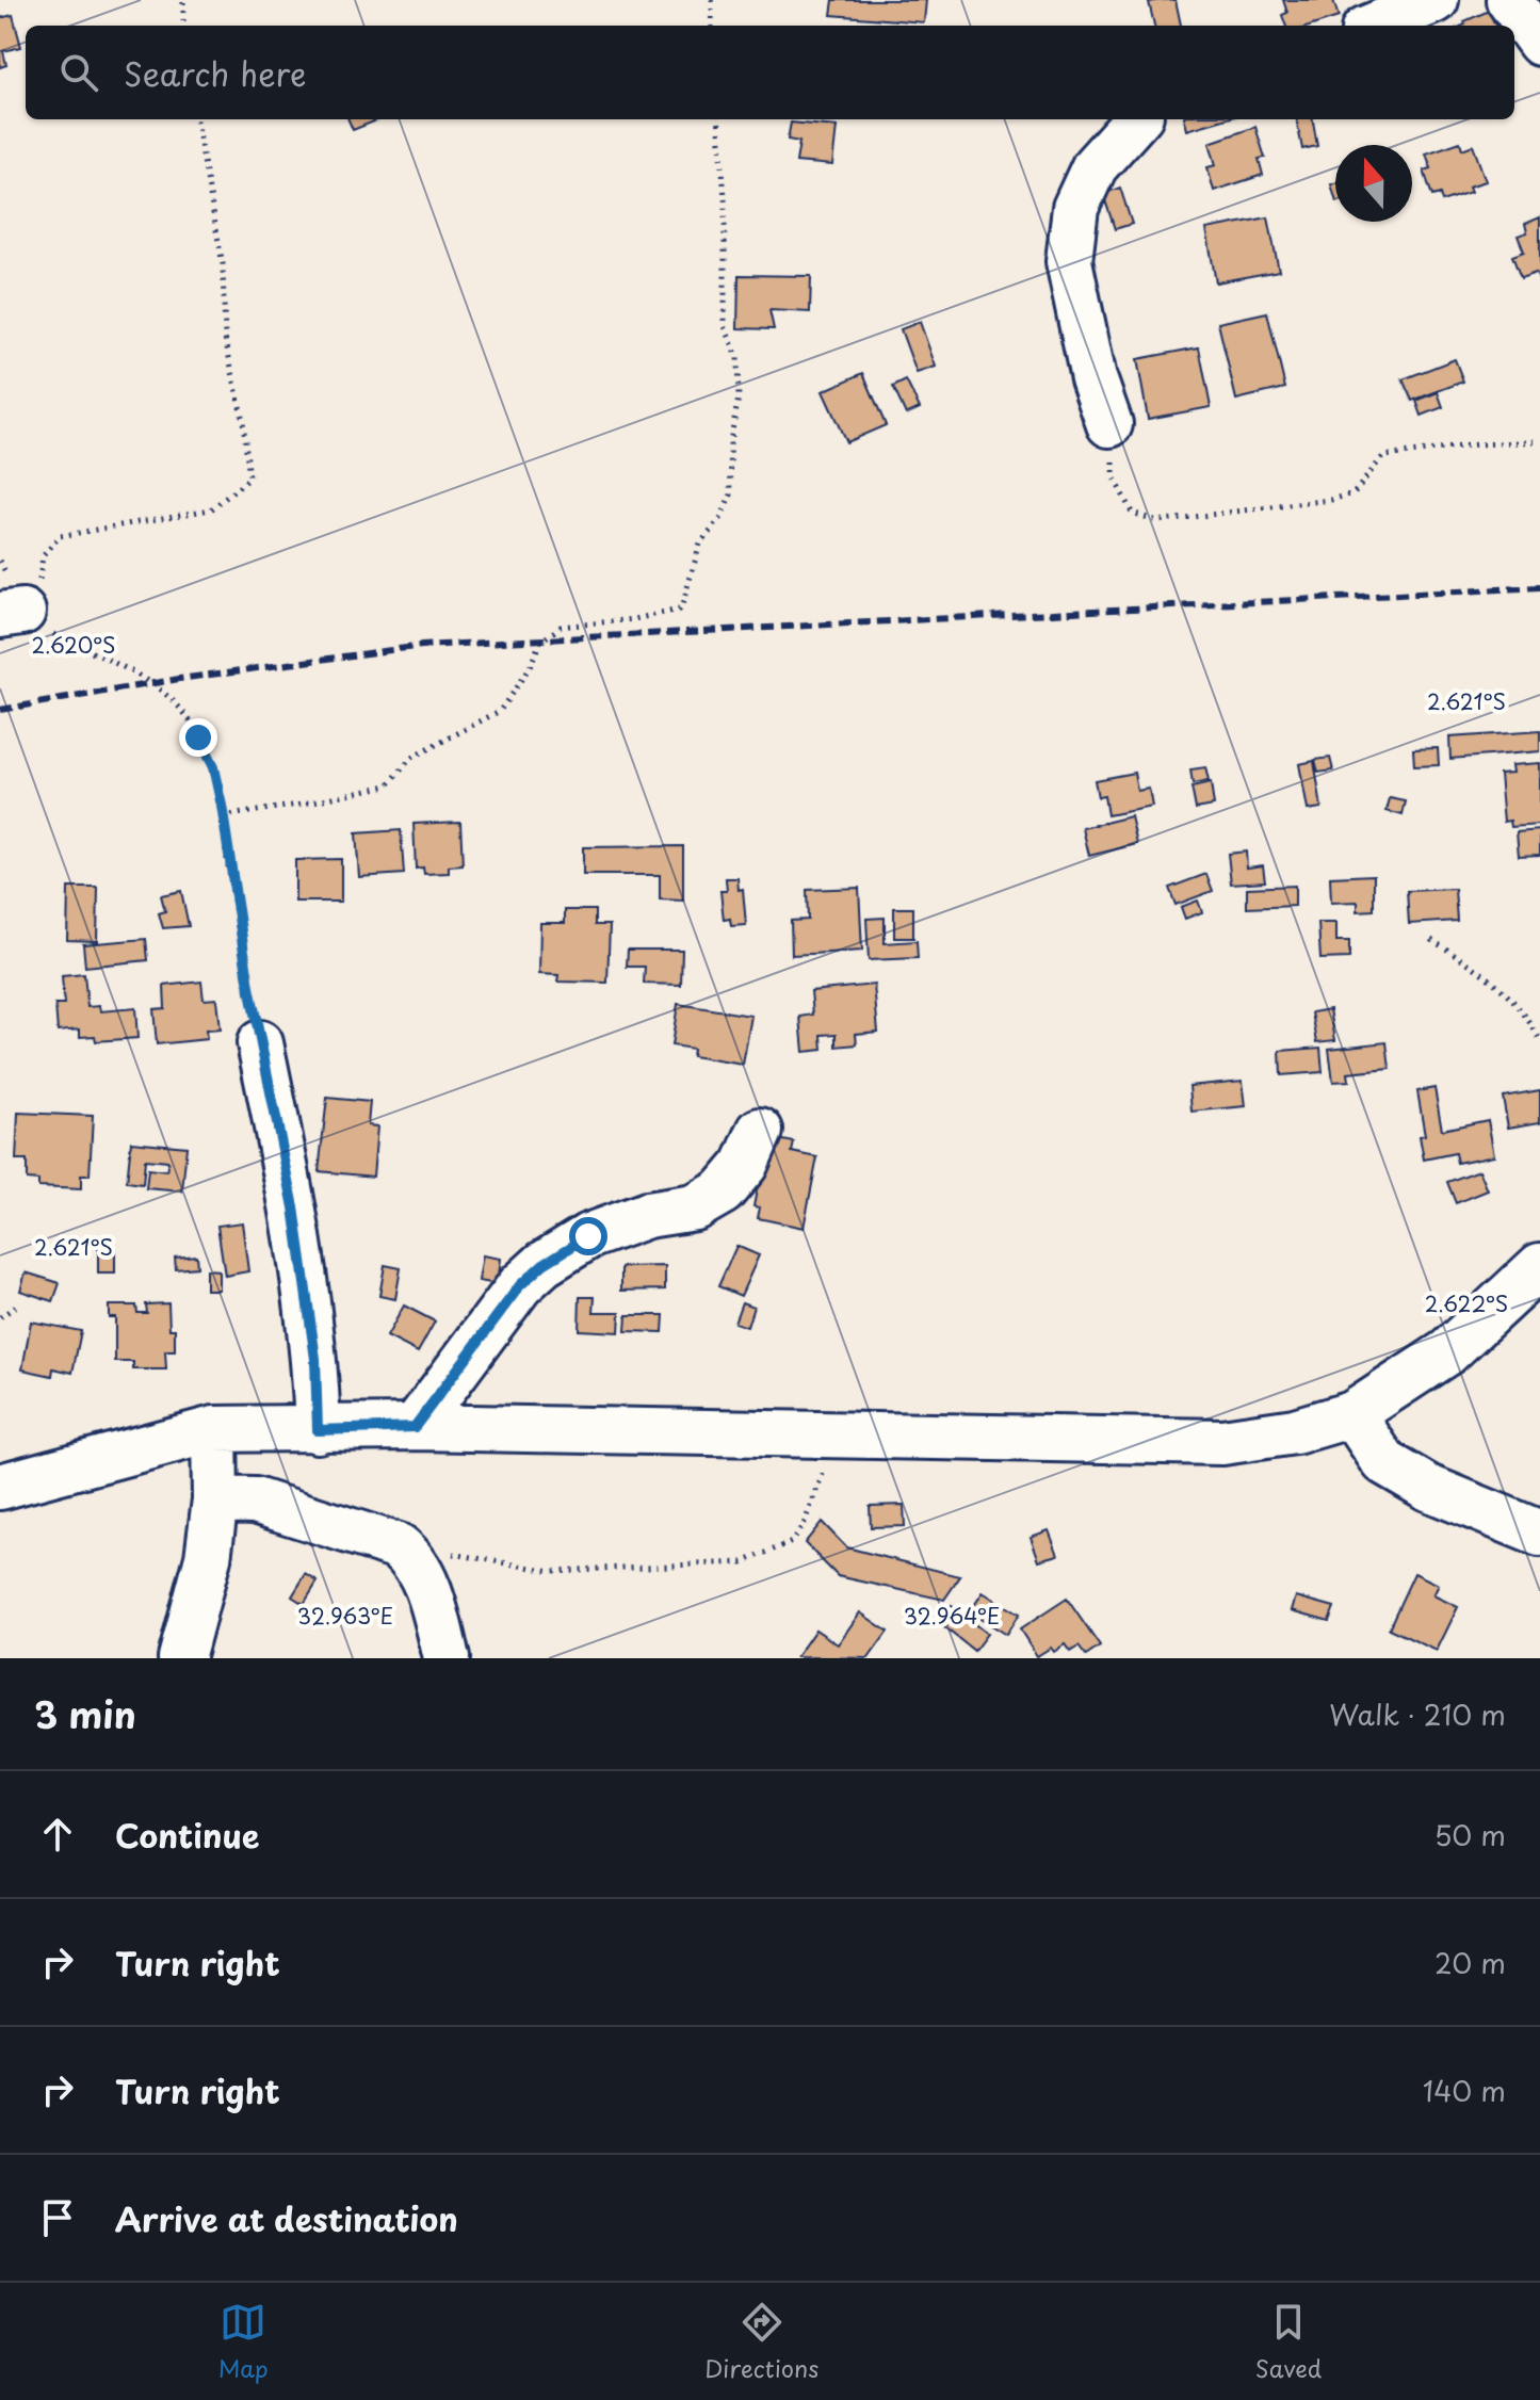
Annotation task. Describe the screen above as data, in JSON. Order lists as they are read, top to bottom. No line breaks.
{"north":"top","page":{"search":"Search here","heading":["3 min","Walk · 210 m"],"list":[["Continue","50 m"],["Turn right","20 m"],["Turn right","140 m"],"Arrive at destination"],"nav":["Map","Directions","Saved"]},"coordinates":["2.620°S","2.621°S","2.622°S","32.963°E","32.964°E"]}
